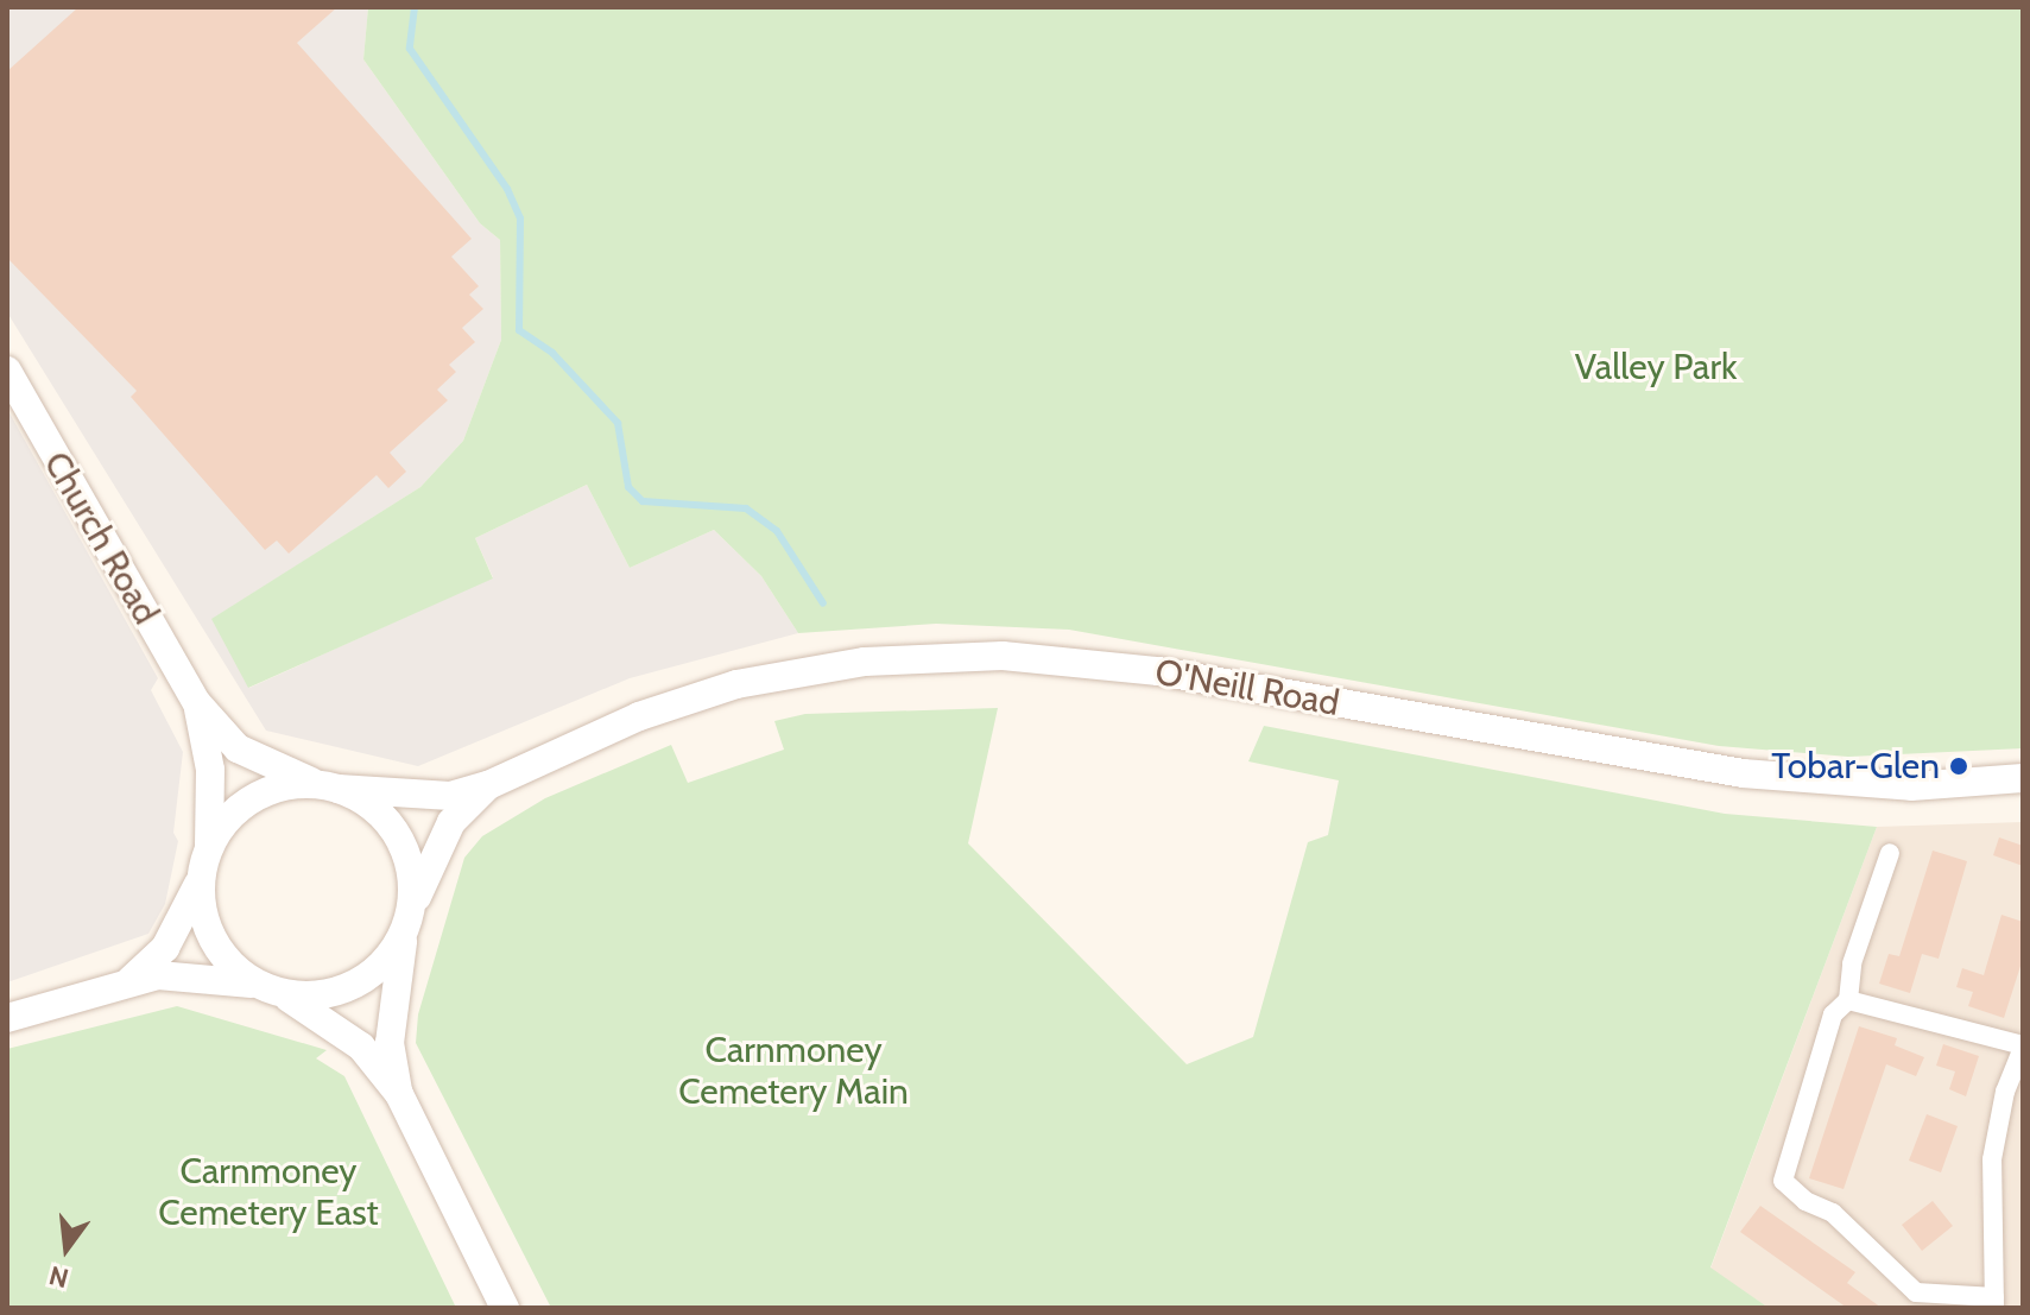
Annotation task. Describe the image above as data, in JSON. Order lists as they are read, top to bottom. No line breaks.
{"streets":{"main road":["Church Road","O'Neill Road"]},"crossings":[["Church Road","O'Neill Road"]],"parks":["Valley Park","Carnmoney Cemetery Main","Carnmoney Cemetery East"],"places":["Tobar-Glen"],"north":"bottom"}
